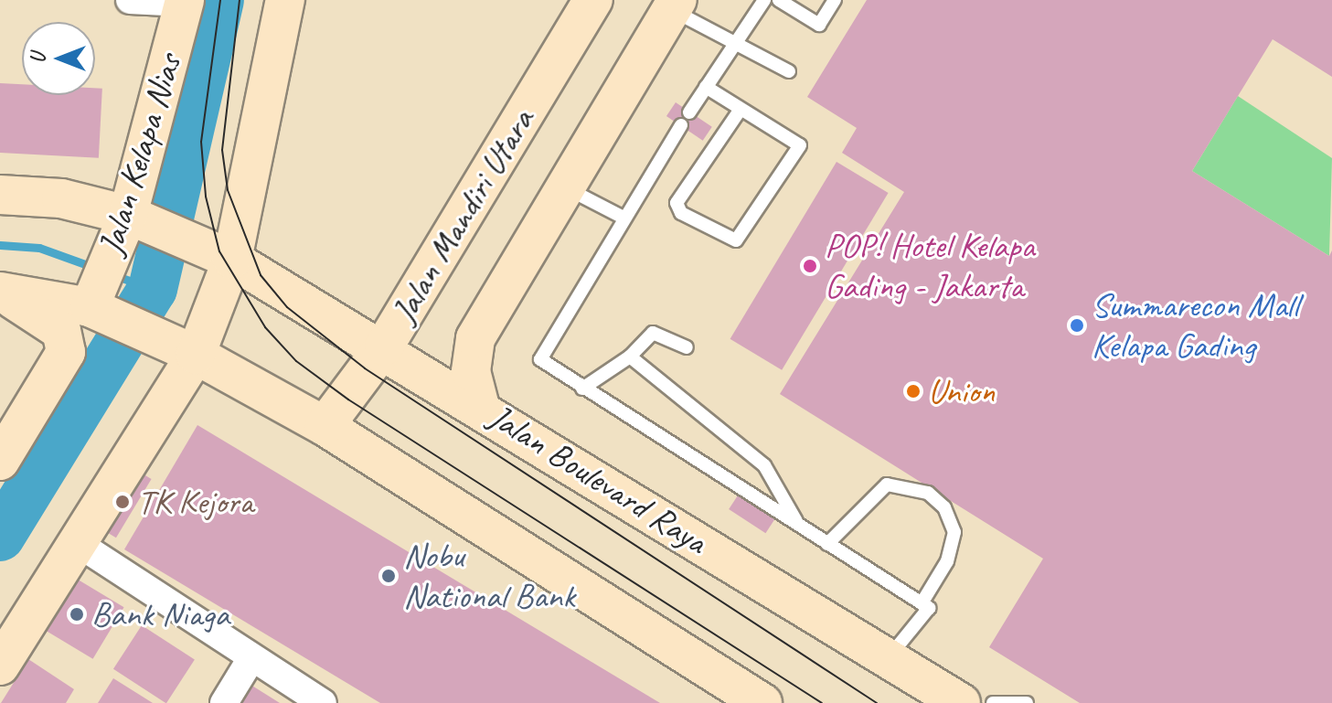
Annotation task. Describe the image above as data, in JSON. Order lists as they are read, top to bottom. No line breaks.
{"streets":{"main road":["Jalan Kelapa Nias","Jalan Mandiri Utara","Jalan Boulevard Raya"]},"crossings":[["Jalan Kelapa Nias","Jalan Boulevard Raya"],["Jalan Mandiri Utara","Jalan Boulevard Raya"]],"places":["POP! Hotel Kelapa Gading - Jakarta","Summarecon Mall Kelapa Gading","Union","TK Kejora","Nobu National Bank","Bank Niaga"],"north":"left"}
